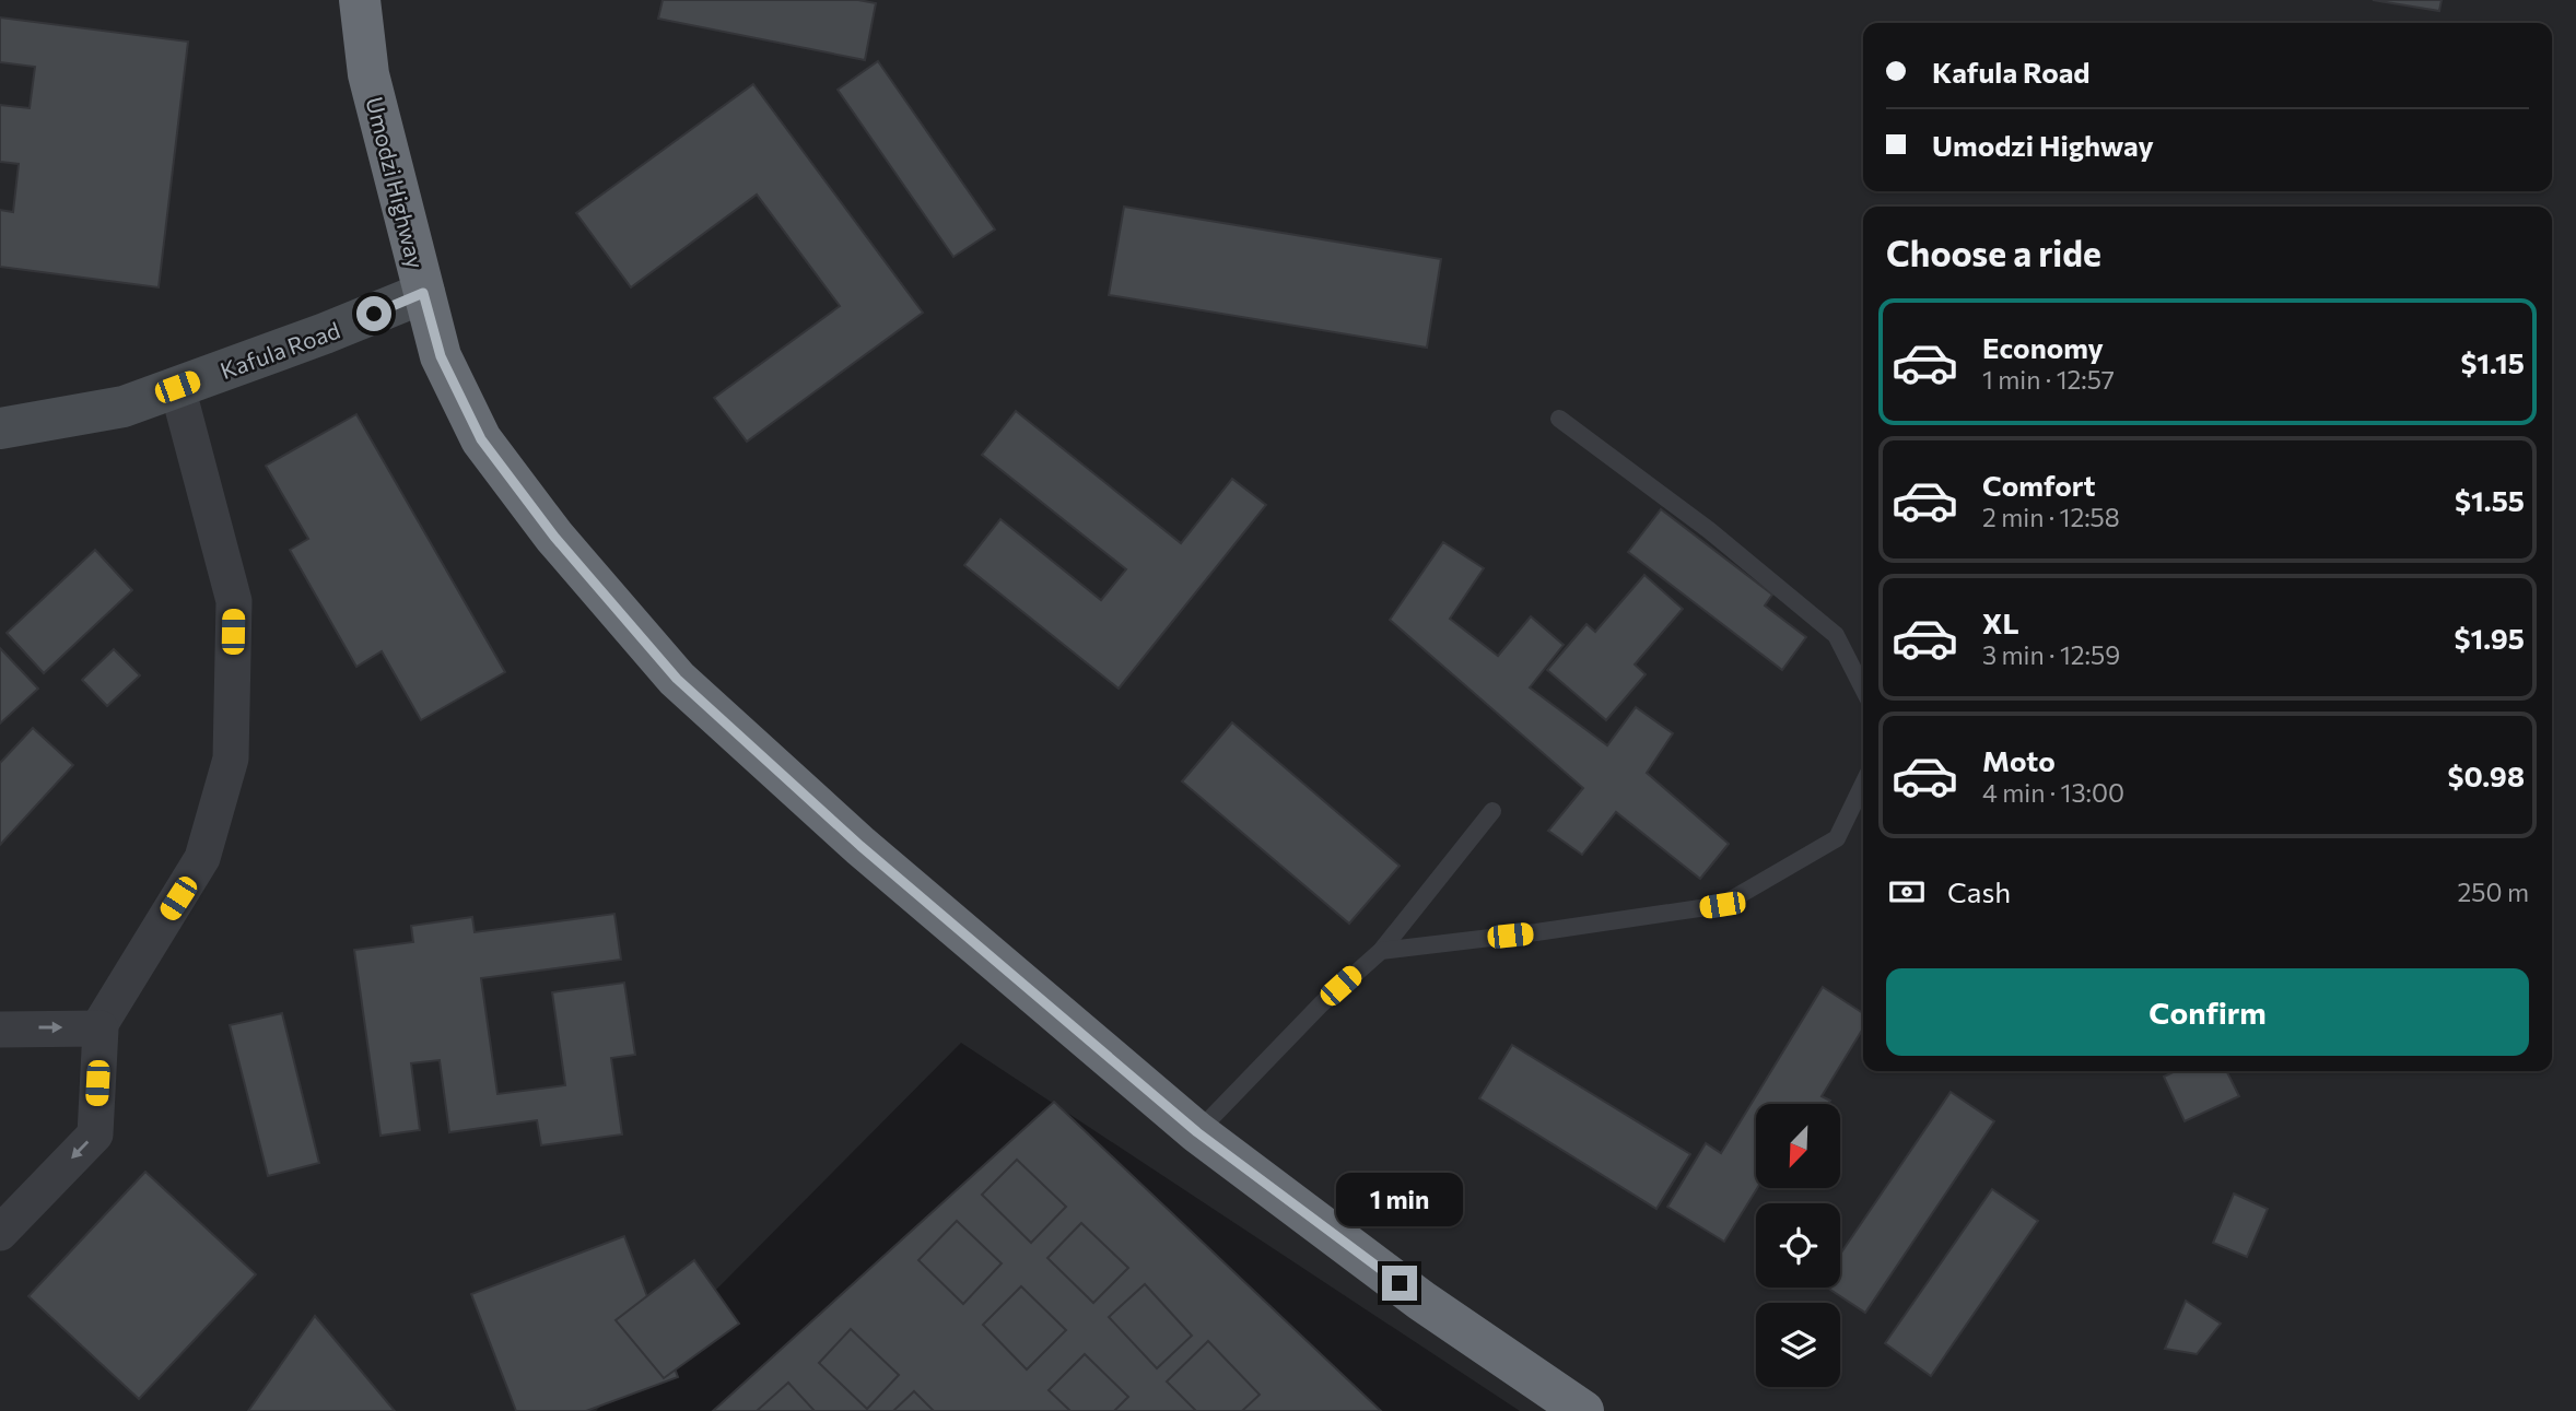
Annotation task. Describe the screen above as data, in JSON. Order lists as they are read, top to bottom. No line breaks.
{"streets":{"highway":["Umodzi Highway"],"street":["Kafula Road"]},"crossings":[["Umodzi Highway","Kafula Road"]],"north":"bottom left","page":{"banner":["Kafula Road","Umodzi Highway"],"heading":"Choose a ride","list":[{"name":"Economy","note":"1 min · 12:57","value":"$1.15"},{"name":"Comfort","note":"2 min · 12:58","value":"$1.55"},{"name":"XL","note":"3 min · 12:59","value":"$1.95"},{"name":"Moto","note":"4 min · 13:00","value":"$0.98"}],"pay":["Cash","250 m"],"buttons":"Confirm","bubble":"1 min"}}
